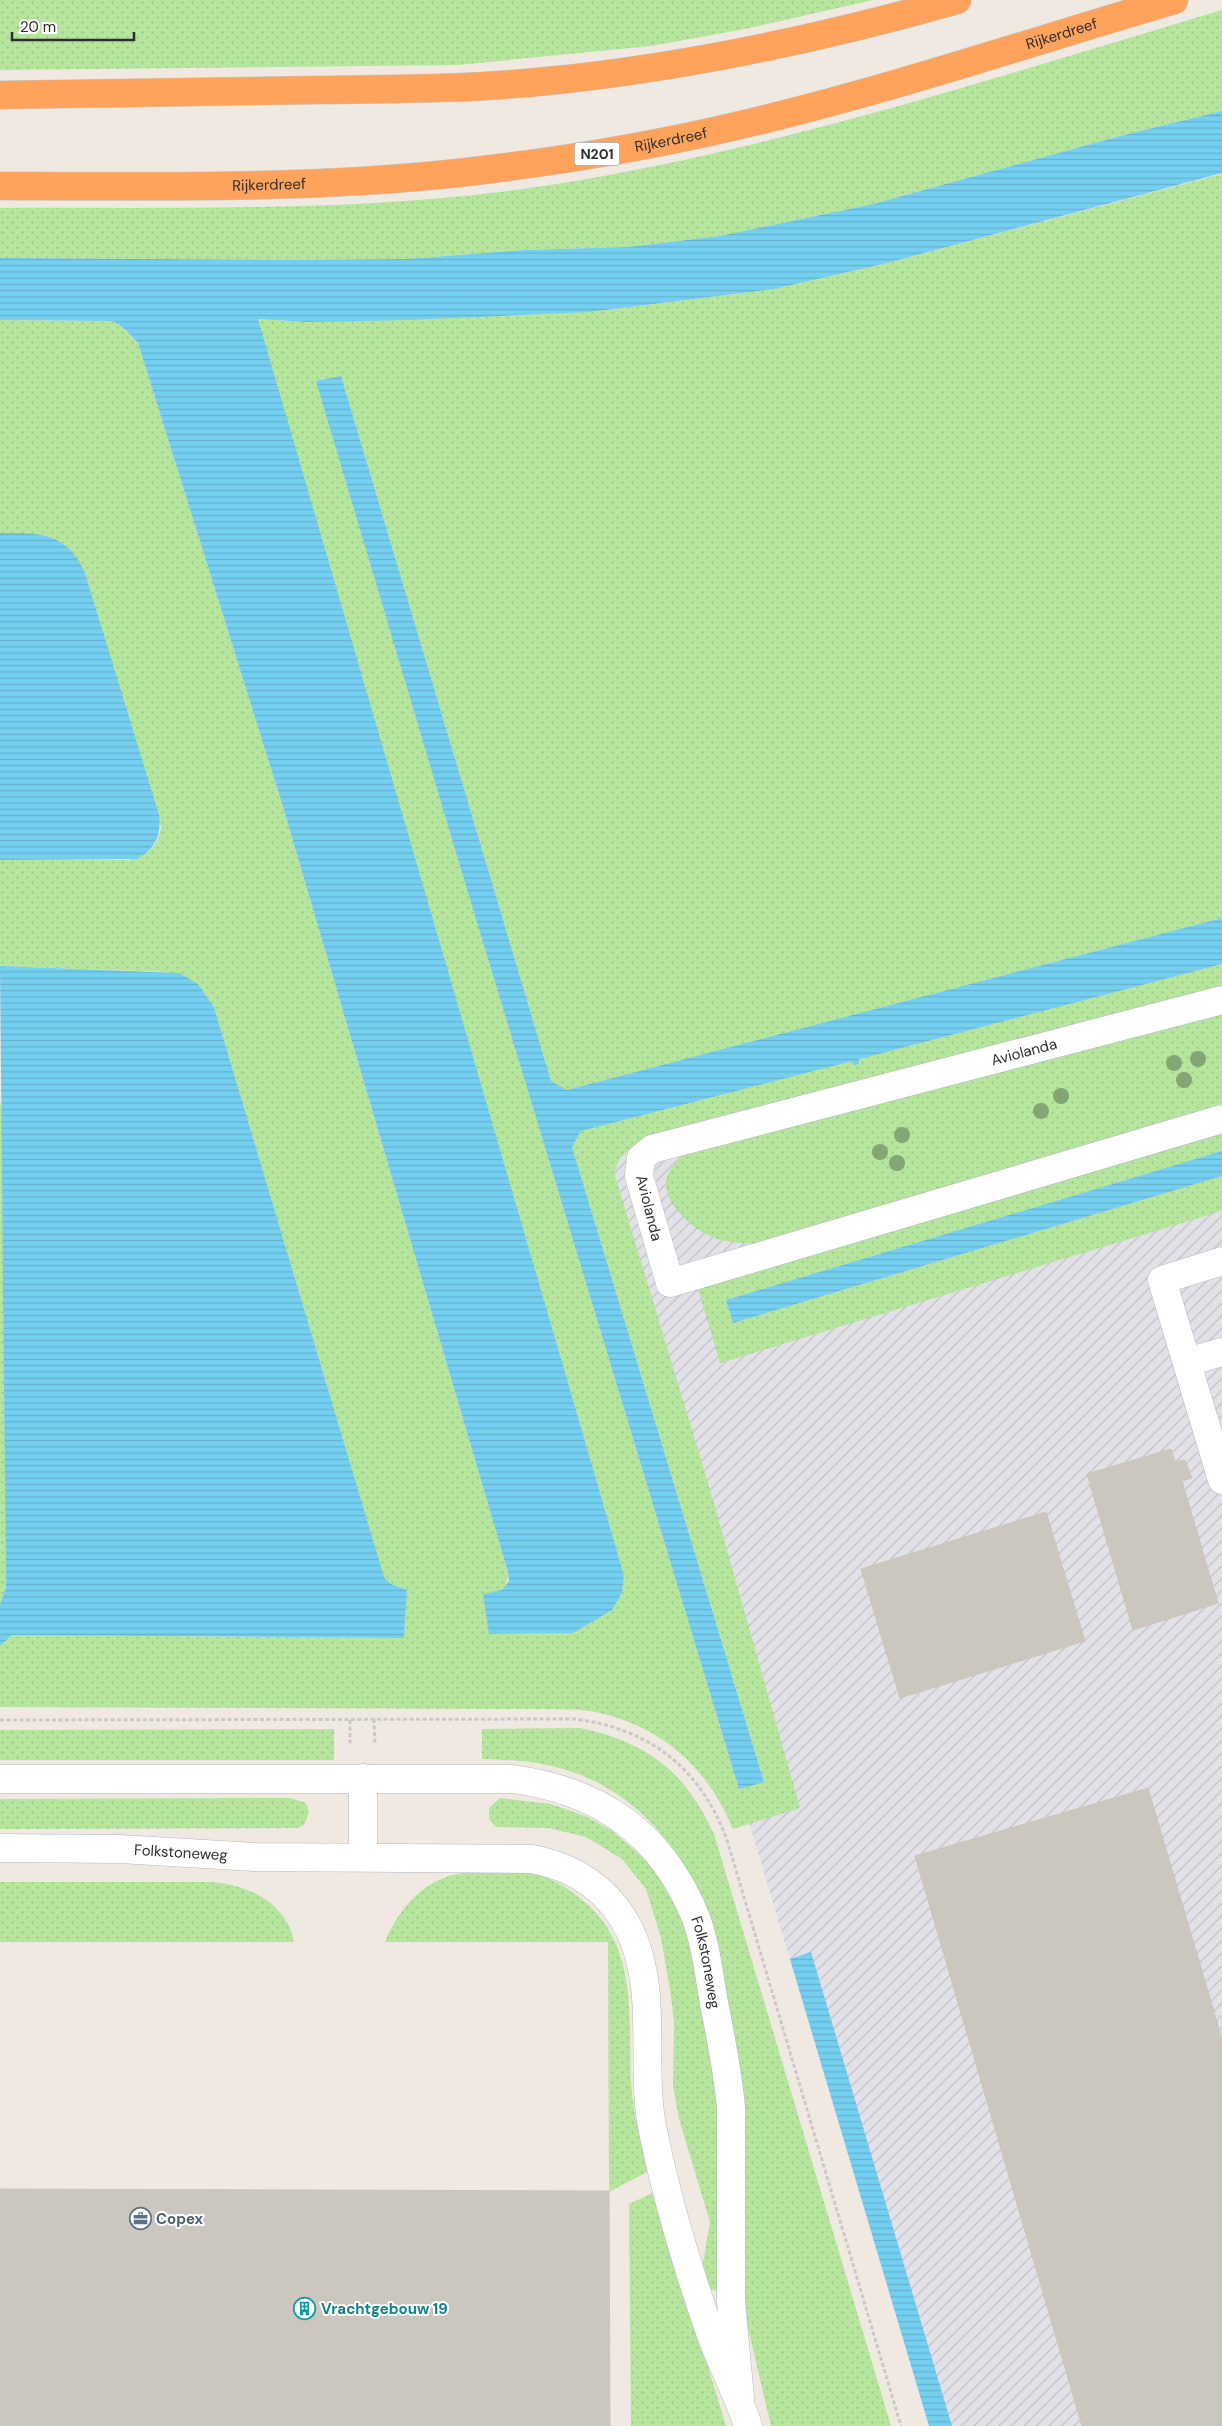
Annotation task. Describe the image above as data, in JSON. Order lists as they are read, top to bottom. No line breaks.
{"streets":{"highway":["Rijkerdreef","N201"],"street":["Aviolanda","Folkstoneweg"]},"places":{"office":["Copex"],"building":["Vrachtgebouw 19"]},"scale_bar":"20 m"}
